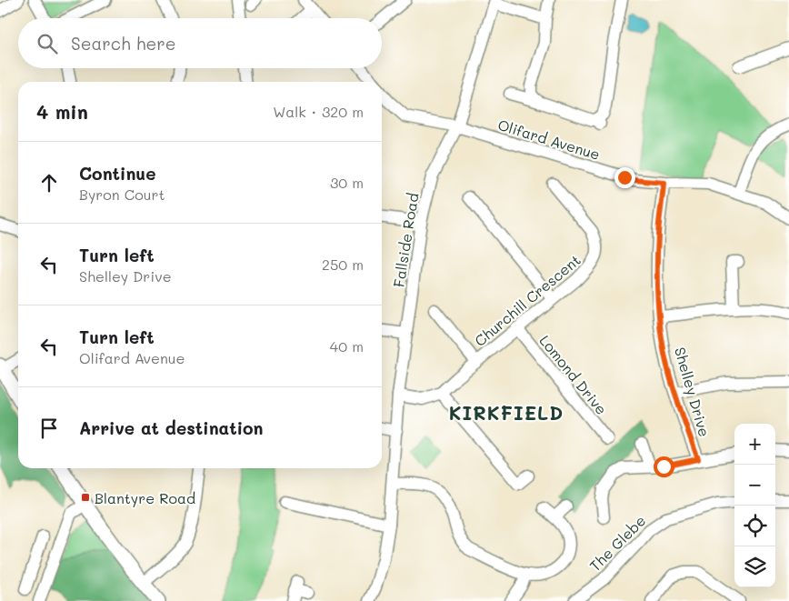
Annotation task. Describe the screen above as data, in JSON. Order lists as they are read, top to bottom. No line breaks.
{"streets":{"street":["Olifard Avenue","Fallside Road","Churchill Crescent","Lomond Drive","Shelley Drive","The Glebe"]},"crossings":[["Olifard Avenue","Fallside Road"],["Olifard Avenue","Shelley Drive"],["Fallside Road","Churchill Crescent"],["Churchill Crescent","Lomond Drive"]],"districts":["KIRKFIELD"],"places":{"transit":["Blantyre Road"]},"page":{"search":"Search here","heading":["4 min","Walk · 320 m"],"list":[["Continue","Byron Court","30 m"],["Turn left","Shelley Drive","250 m"],["Turn left","Olifard Avenue","40 m"],"Arrive at destination"],"map_buttons":["+","−"]}}
